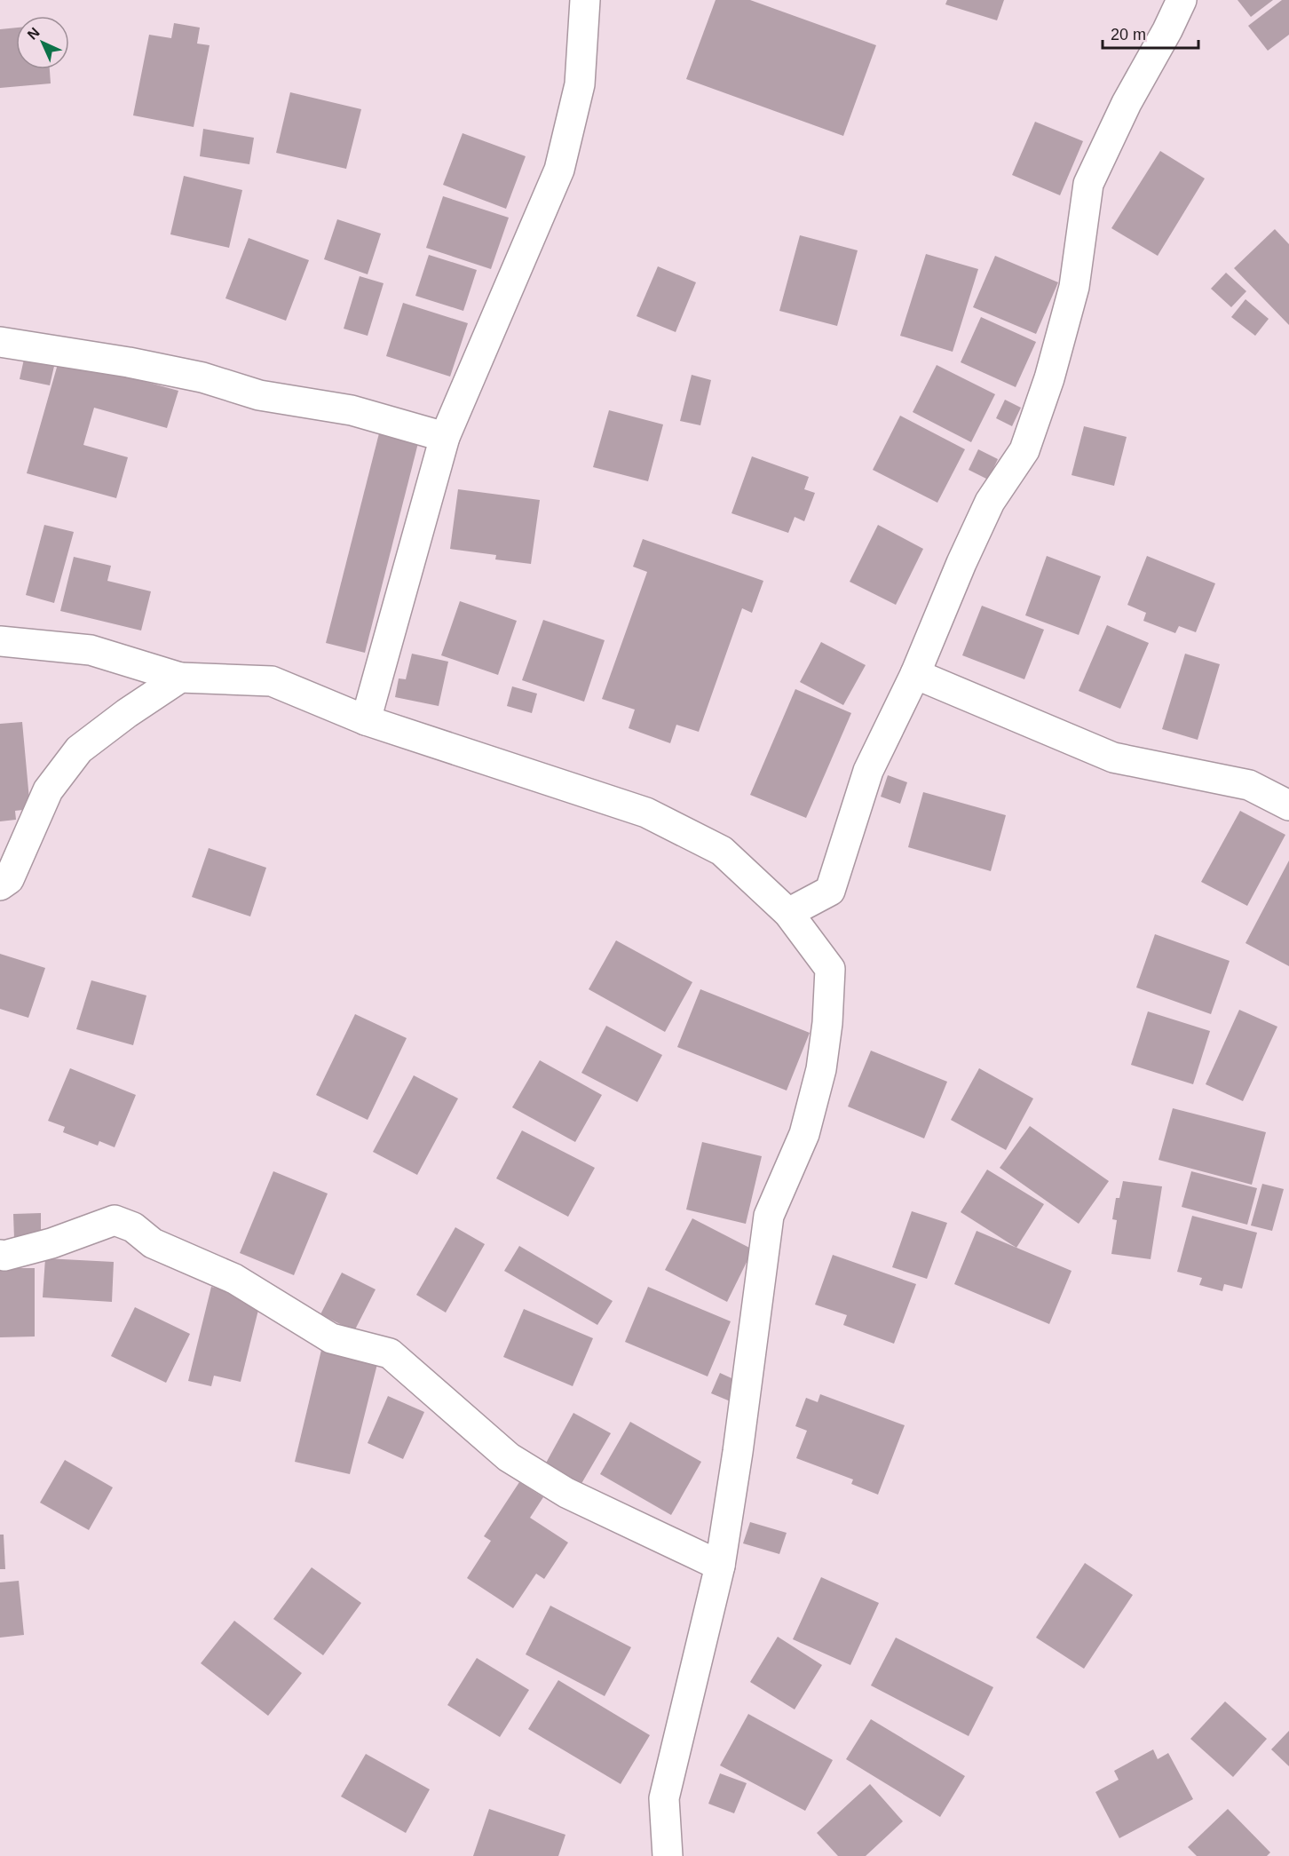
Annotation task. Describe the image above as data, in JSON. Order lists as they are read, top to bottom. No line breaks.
{"scale_bar":"20 m","north":"top left"}
